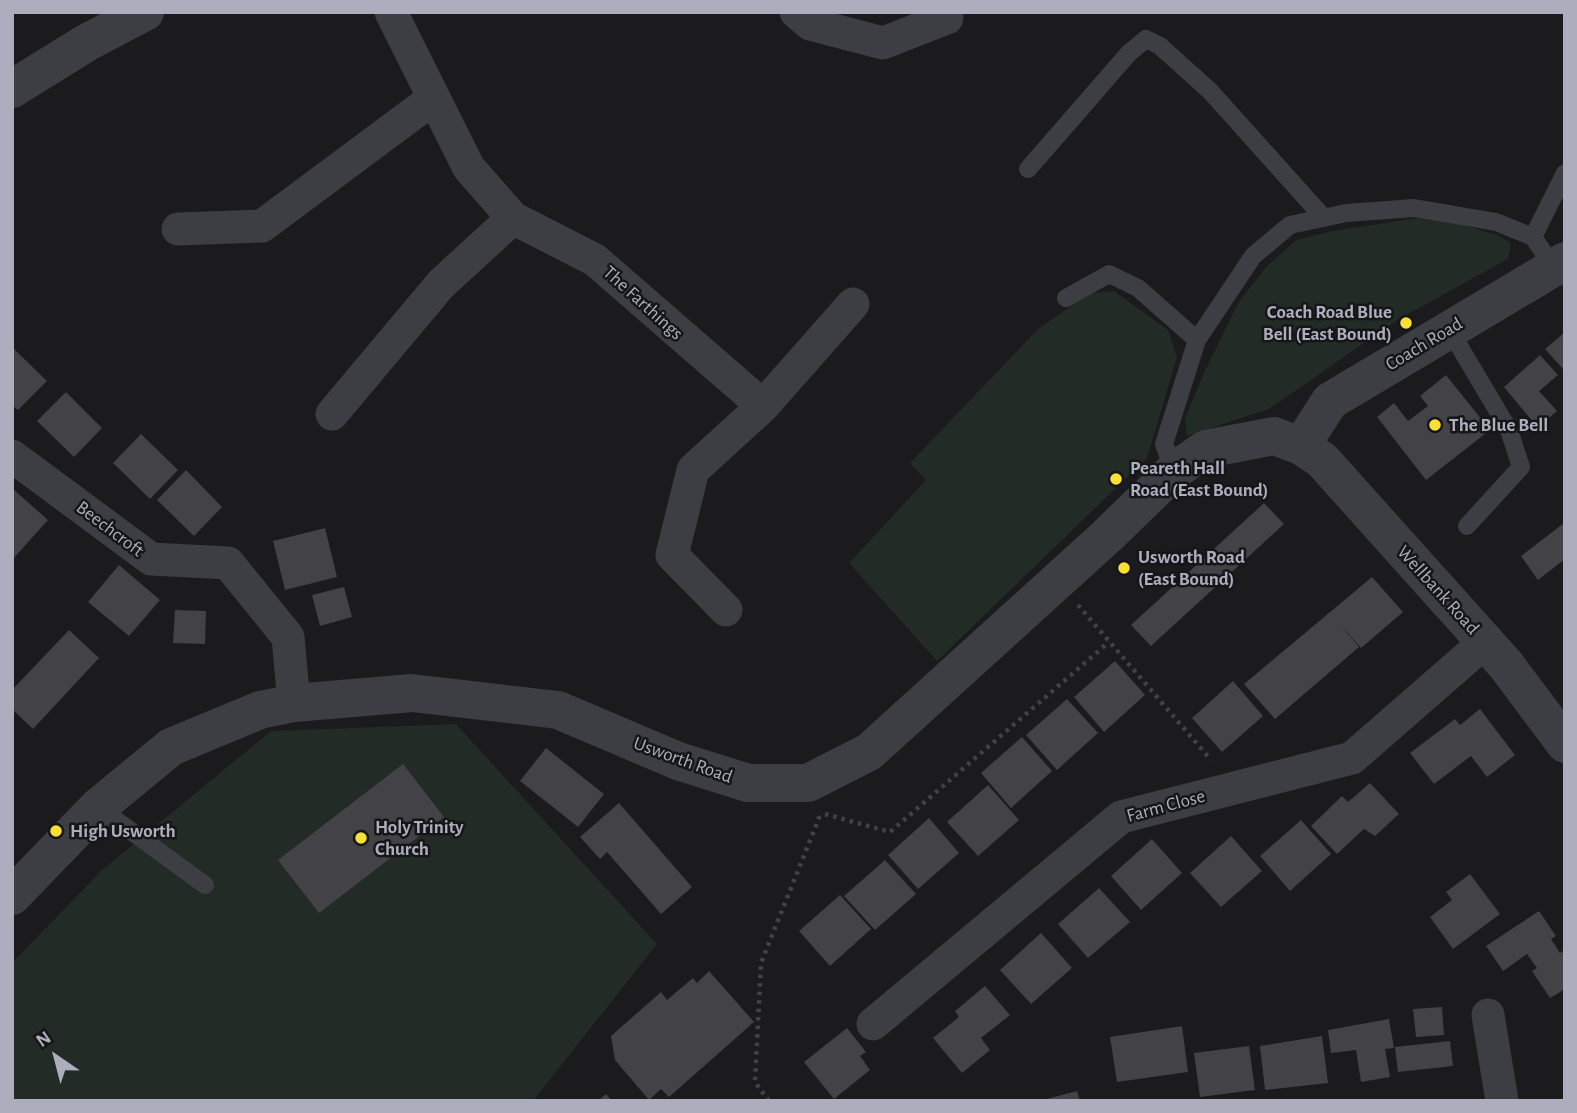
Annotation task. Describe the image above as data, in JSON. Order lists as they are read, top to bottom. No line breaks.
{"streets":{"street":["The Farthings","Coach Road","Beechcroft","Wellbank Road","Usworth Road","Farm Close"]},"crossings":[["Coach Road","Wellbank Road"],["Coach Road","Usworth Road"],["Beechcroft","Usworth Road"],["Wellbank Road","Usworth Road"],["Wellbank Road","Farm Close"]],"places":["Coach Road Blue Bell (East Bound)","The Blue Bell","Peareth Hall Road (East Bound)","Usworth Road (East Bound)","High Usworth","Holy Trinity Church"],"north":"top left"}
